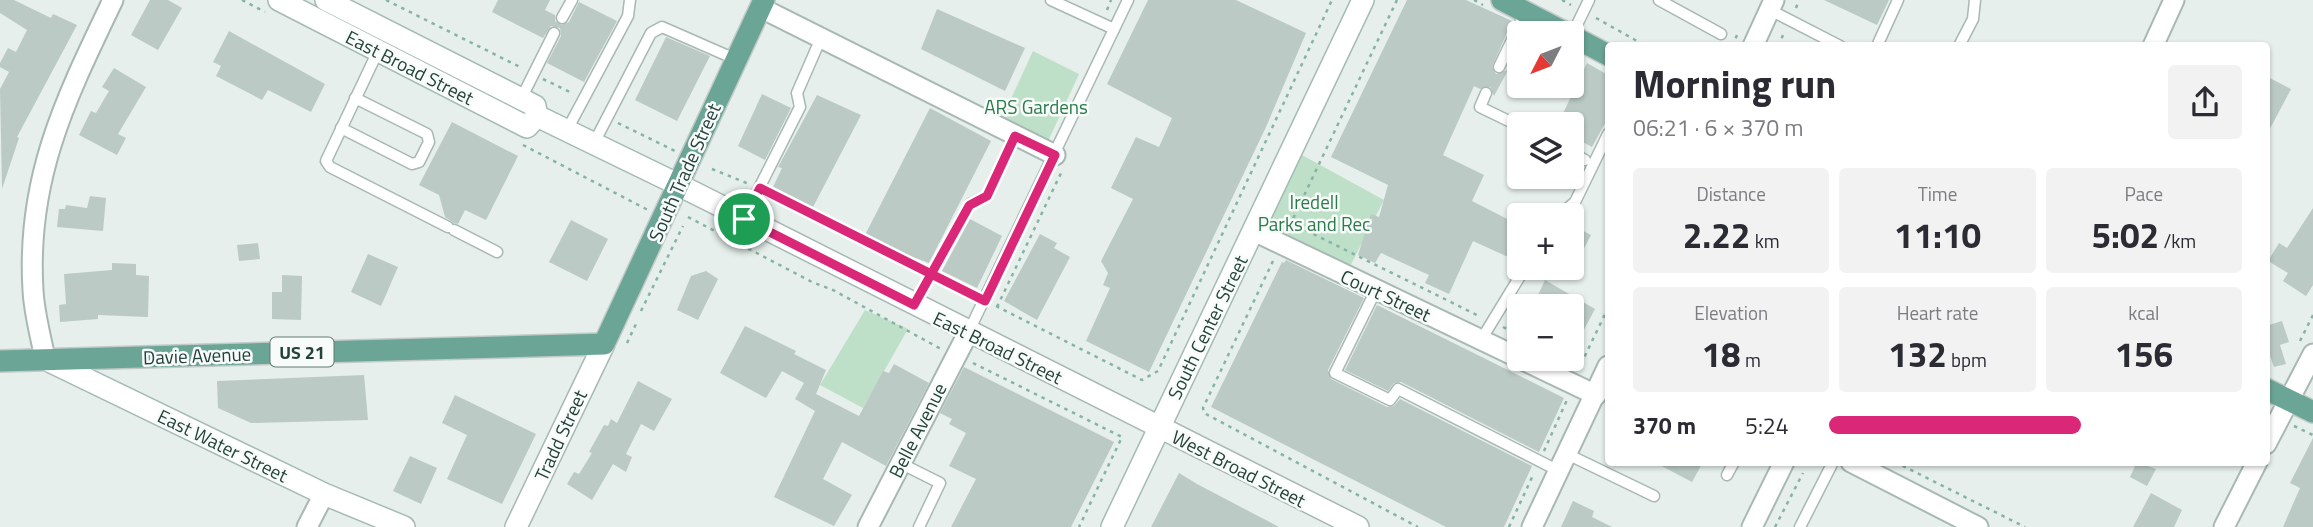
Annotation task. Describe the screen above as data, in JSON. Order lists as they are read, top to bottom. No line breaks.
{"streets":{"main road":["East Broad Street","South Trade Street","South Center Street","US 21","Davie Avenue","Tradd Street","East Water Street","West Broad Street"],"street":["Court Street","Belle Avenue"]},"crossings":[["East Broad Street","South Trade Street"],["East Broad Street","South Center Street"],["East Broad Street","Belle Avenue"],["East Broad Street","West Broad Street"],["South Trade Street","Davie Avenue"],["South Trade Street","Tradd Street"],["Court Street","South Center Street"],["South Center Street","West Broad Street"],["Davie Avenue","Tradd Street"],["Davie Avenue","East Water Street"]],"parks":["ARS Gardens","Iredell Parks and Rec"],"north":"bottom left","page":{"map_buttons":["+","−"],"heading":["Morning run","06:21 · 6 × 370 m"],"stats":[["Distance","2.22 km"],["Time","11:10"],["Pace","5:02 /km"],["Elevation","18 m"],["Heart rate","132 bpm"],["kcal","156"]],"list":[{"name":"370 m","note":"5:24"}]}}
